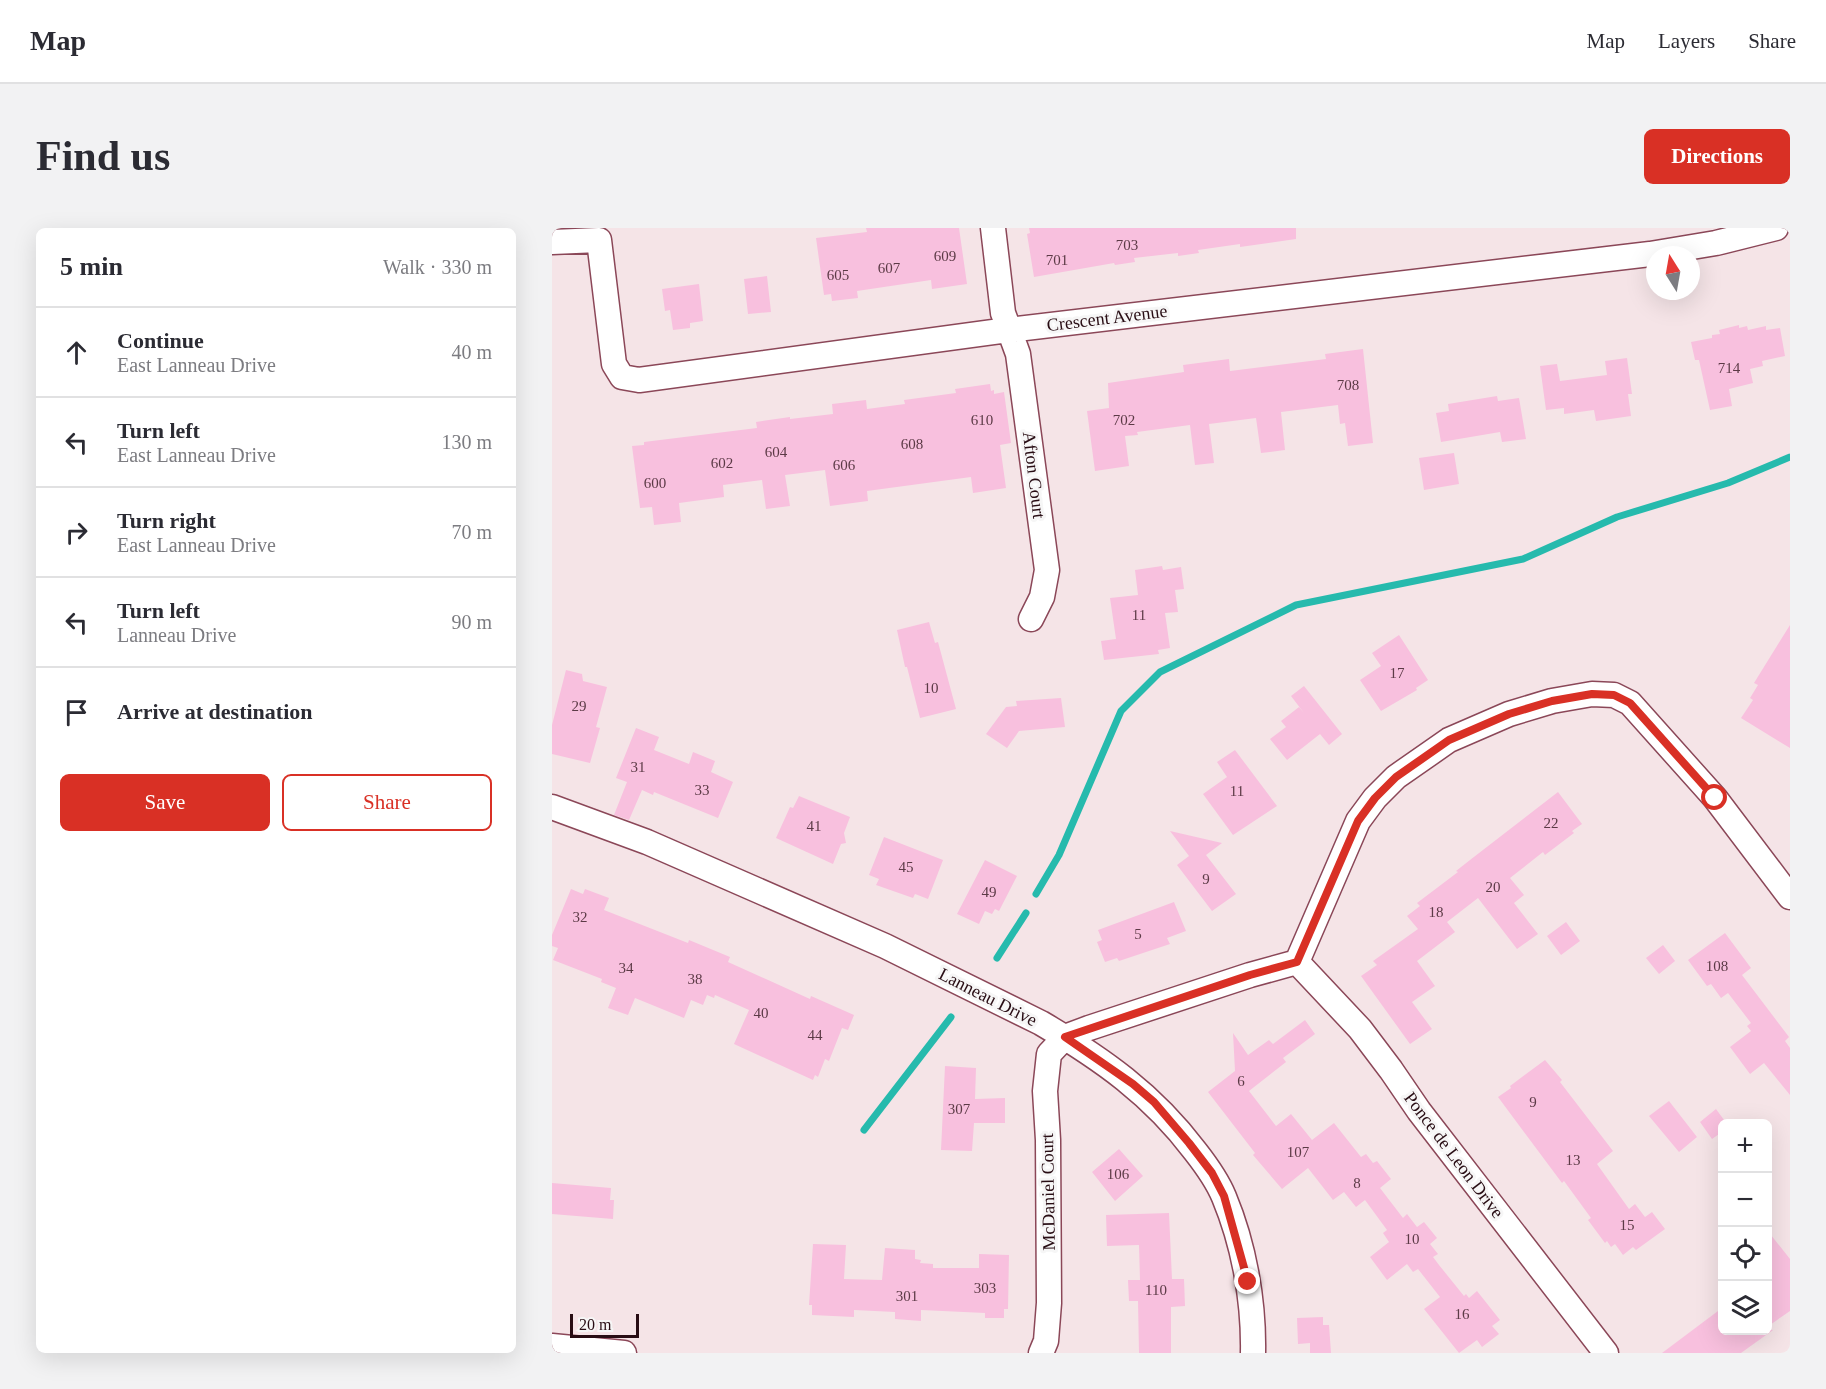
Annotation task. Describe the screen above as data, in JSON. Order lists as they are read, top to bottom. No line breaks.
{"streets":{"street":["Crescent Avenue","Afton Court","Lanneau Drive","Ponce de Leon Drive","McDaniel Court"]},"crossings":[["Crescent Avenue","Afton Court"],["Lanneau Drive","McDaniel Court"]],"house_numbers":["703","609","701","607","605","714","708","610","702","608","604","602","606","600","11","17","10","29","31","33","11","22","41","45","9","20","49","18","32","5","108","34","38","40","44","6","9","307","107","13","106","8","15","10","303","110","301","16"],"scale_bar":"20 m","north":"top","page":{"header":"Map","nav":["Map","Layers","Share"],"buttons":["Directions",["Save","Share"]],"title":"Find us","heading":["5 min","Walk · 330 m"],"list":[["Continue","East Lanneau Drive","40 m"],["Turn left","East Lanneau Drive","130 m"],["Turn right","East Lanneau Drive","70 m"],["Turn left","Lanneau Drive","90 m"],"Arrive at destination"],"map_buttons":["+","−"],"scale":"20 m"}}
